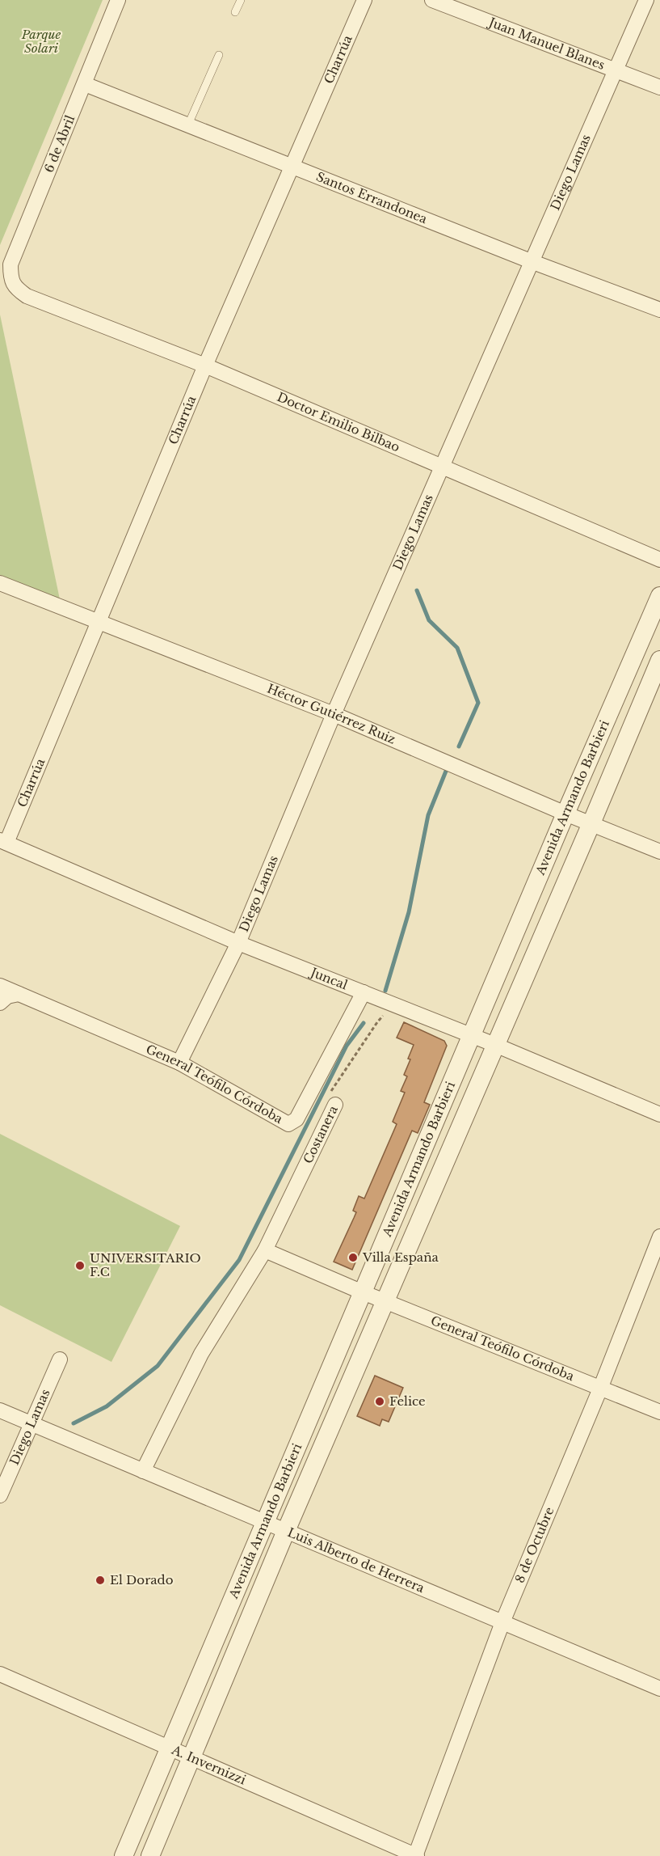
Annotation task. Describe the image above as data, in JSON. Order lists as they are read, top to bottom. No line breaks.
{"streets":{"street":["Juan Manuel Blanes","Charrúa","6 de Abril","Diego Lamas","Santos Errandonea","Doctor Emilio Bilbao","Héctor Gutiérrez Ruiz","Avenida Armando Barbieri","Juncal","General Teófilo Córdoba","Costanera","8 de Octubre","Luis Alberto de Herrera","A. Invernizzi"]},"crossings":[["Juan Manuel Blanes","Diego Lamas"],["Charrúa","Santos Errandonea"],["Charrúa","Doctor Emilio Bilbao"],["Charrúa","Héctor Gutiérrez Ruiz"],["Charrúa","Juncal"],["6 de Abril","Santos Errandonea"],["6 de Abril","Doctor Emilio Bilbao"],["Diego Lamas","Santos Errandonea"],["Diego Lamas","Doctor Emilio Bilbao"],["Diego Lamas","Héctor Gutiérrez Ruiz"],["Diego Lamas","Juncal"],["Diego Lamas","General Teófilo Córdoba"],["Diego Lamas","Luis Alberto de Herrera"],["Héctor Gutiérrez Ruiz","Avenida Armando Barbieri"],["Avenida Armando Barbieri","Juncal"],["Avenida Armando Barbieri","General Teófilo Córdoba"],["Avenida Armando Barbieri","Luis Alberto de Herrera"],["Avenida Armando Barbieri","A. Invernizzi"],["Juncal","General Teófilo Córdoba"],["Juncal","Costanera"],["General Teófilo Córdoba","Costanera"],["General Teófilo Córdoba","8 de Octubre"],["Costanera","Luis Alberto de Herrera"],["8 de Octubre","Luis Alberto de Herrera"],["8 de Octubre","A. Invernizzi"]],"parks":["Parque Solari"],"places":["Villa España","UNIVERSITARIO F.C","Felice","El Dorado"]}
